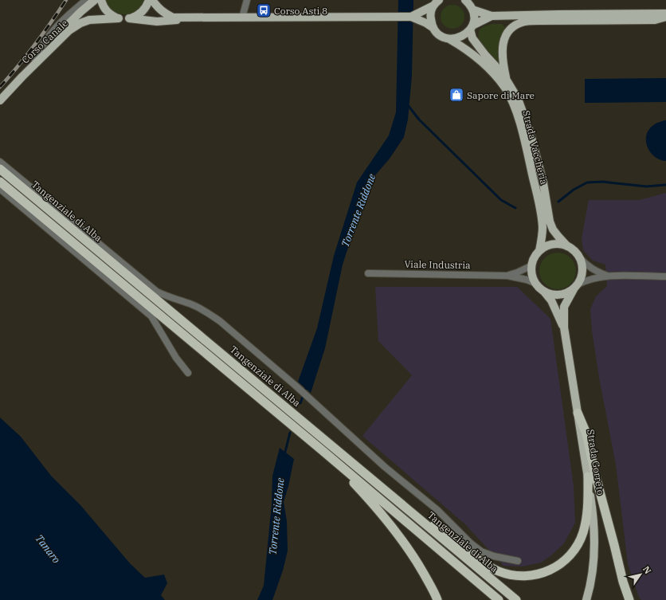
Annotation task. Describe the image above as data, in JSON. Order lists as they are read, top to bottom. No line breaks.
{"streets":{"highway":["Tangenziale di Alba"],"main road":["Corso Canale","Strada Vaccheria","Strada Gorreto"],"street":["Viale Industria"]},"crossings":[["Strada Vaccheria","Viale Industria"],["Strada Vaccheria","Strada Gorreto"],["Viale Industria","Strada Gorreto"]],"water":["Torrente Riddone","Tanaro"],"places":{"bus stop":["Corso Asti 8"],"shop":["Sapore di Mare"]},"north":"top right"}
